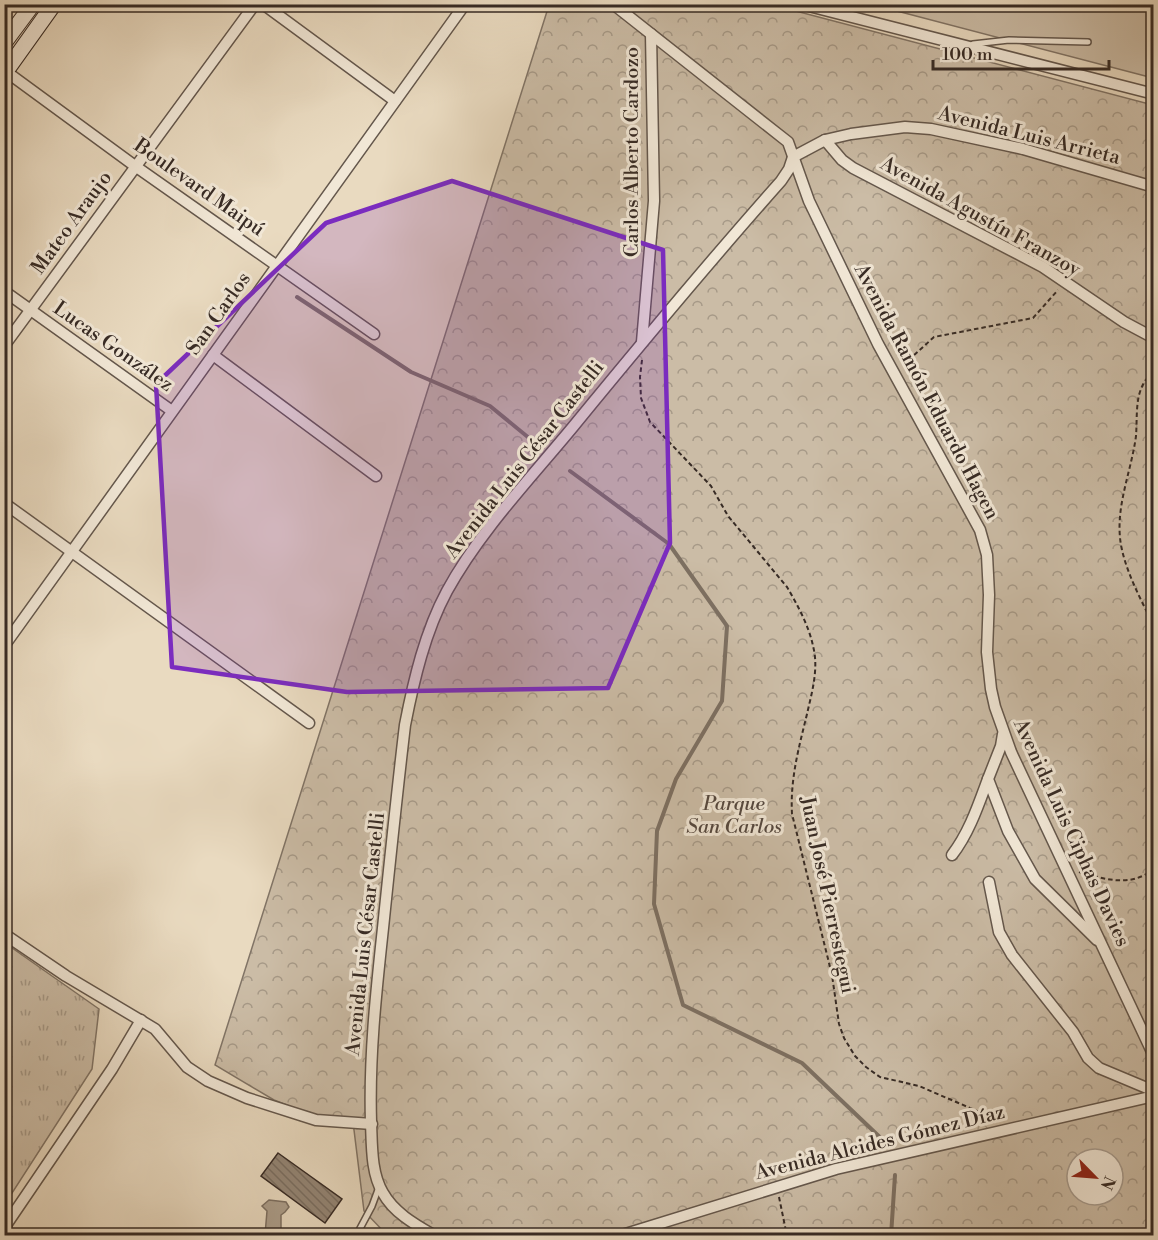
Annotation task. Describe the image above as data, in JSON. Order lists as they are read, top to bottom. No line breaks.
{"streets":{"street":["Avenida Luis Arrieta","Carlos Alberto Cardozo","Boulevard Maipú","Avenida Agustín Franzoy","Mateo Araujo","San Carlos","Lucas González","Avenida Ramón Eduardo Hagen","Avenida Luis César Castelli","Avenida Luis Ciphas Davies","Avenida Alcides Gómez Díaz"],"path":["Juan José Pierrestegui"]},"crossings":[["Avenida Luis Arrieta","Avenida Agustín Franzoy"],["Avenida Luis Arrieta","Avenida Ramón Eduardo Hagen"],["Avenida Luis Arrieta","Avenida Luis César Castelli"],["Carlos Alberto Cardozo","Avenida Ramón Eduardo Hagen"],["Carlos Alberto Cardozo","Avenida Luis César Castelli"],["Boulevard Maipú","Mateo Araujo"],["Boulevard Maipú","San Carlos"],["Mateo Araujo","Lucas González"],["San Carlos","Lucas González"],["Avenida Ramón Eduardo Hagen","Avenida Luis César Castelli"],["Avenida Ramón Eduardo Hagen","Avenida Luis Ciphas Davies"],["Juan José Pierrestegui","Avenida Alcides Gómez Díaz"]],"parks":["Parque San Carlos"],"scale_bar":"100 m","north":"bottom right"}
